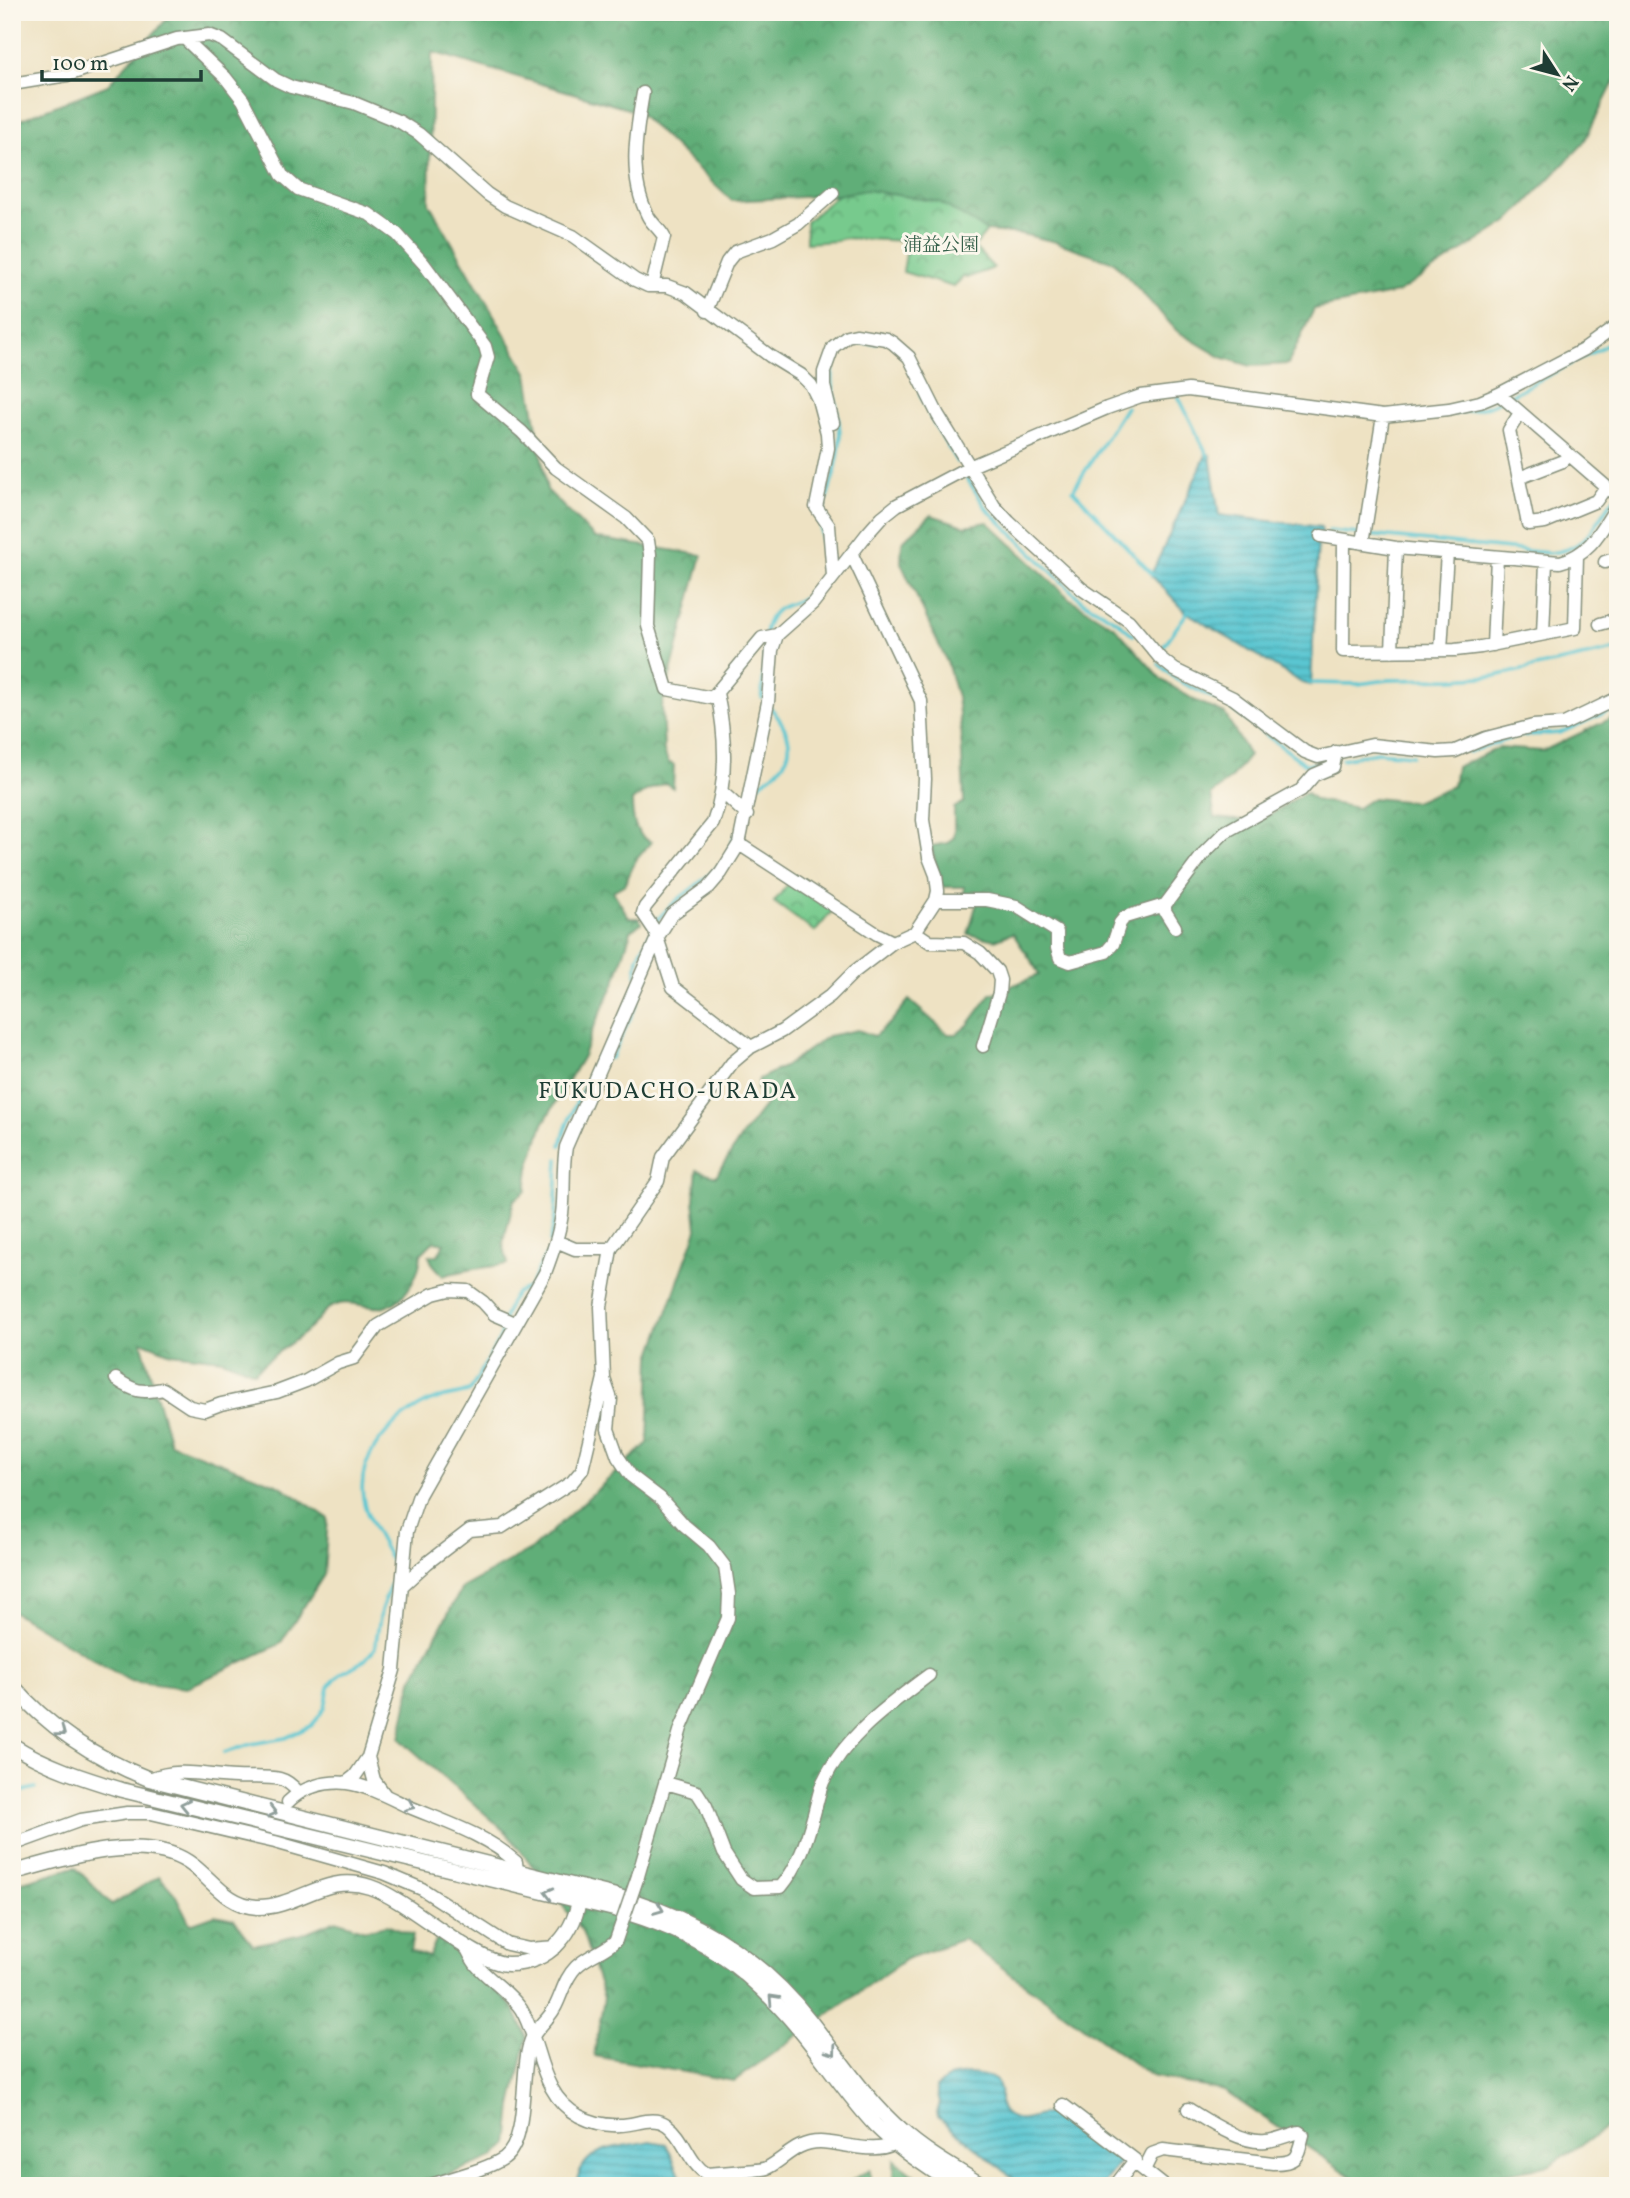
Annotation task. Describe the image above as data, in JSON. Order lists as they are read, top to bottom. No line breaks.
{"districts":["FUKUDACHO-URADA"],"parks":["浦益公園"],"scale_bar":"100 m","north":"bottom right"}
